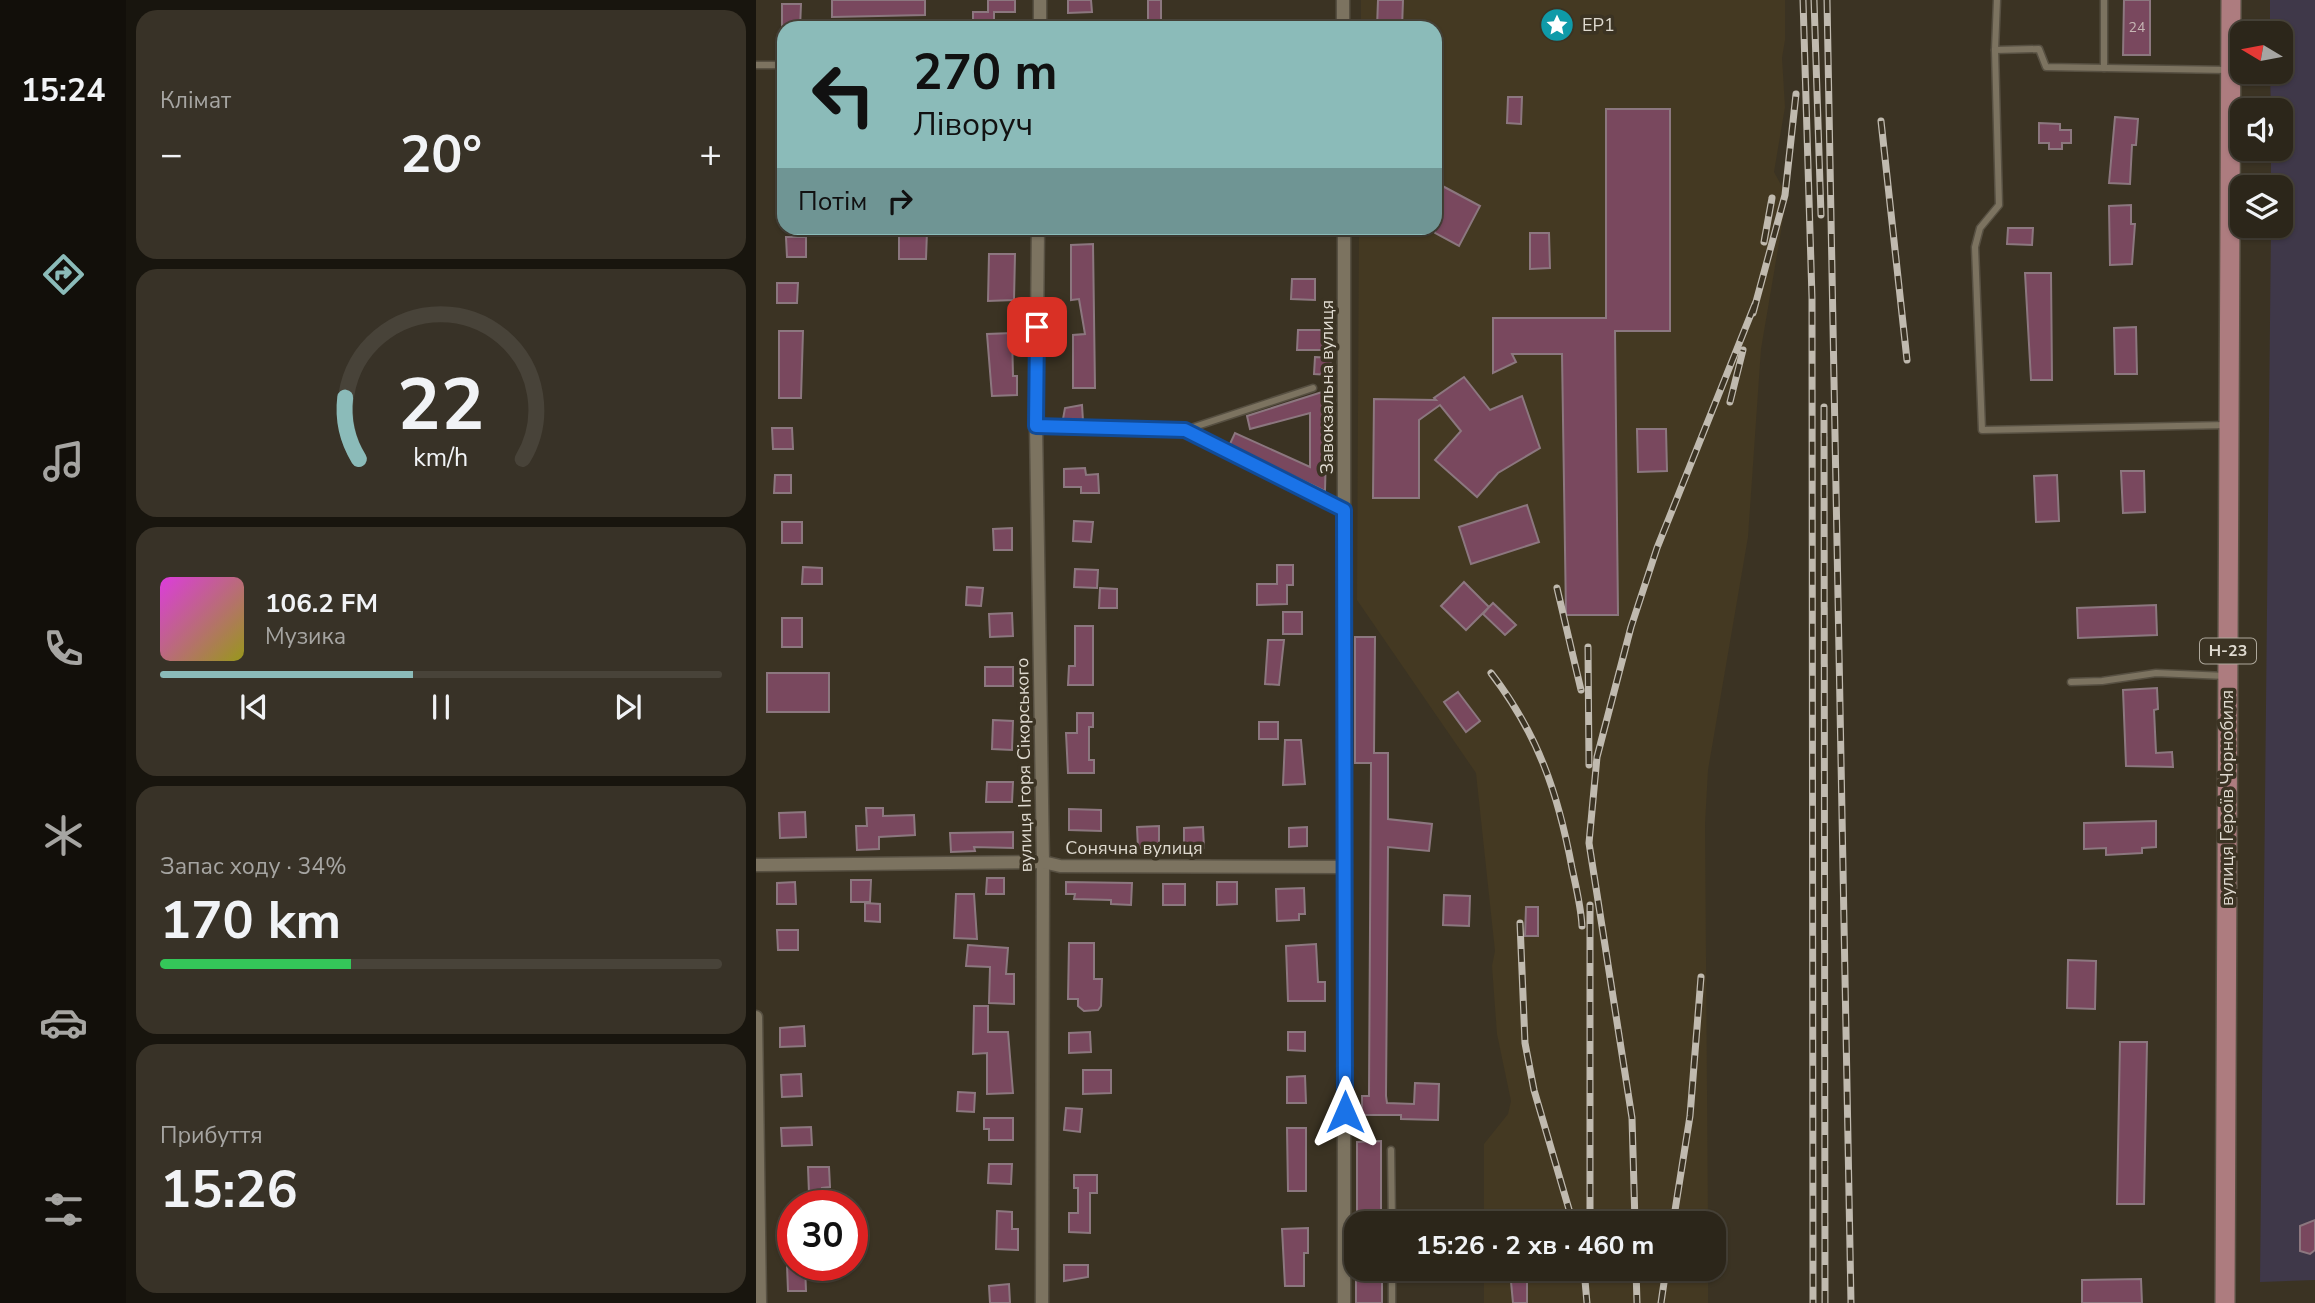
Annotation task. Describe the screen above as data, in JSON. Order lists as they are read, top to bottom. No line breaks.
{"streets":{"main road":["Н-23","вулиця Героїв Чорнобиля"],"street":["Завокзальна вулиця","вулиця Ігоря Сікорського","Сонячна вулиця"]},"crossings":[["Завокзальна вулиця","Сонячна вулиця"],["вулиця Ігоря Сікорського","Сонячна вулиця"]],"places":{"place":["ЕР1"]},"house_numbers":["24"],"north":"left","page":{"tabs":"15:24","tile":["Клімат",["Запас ходу · 34%","170 km"],["Прибуття","15:26"]],"turn":["270 m","Ліворуч"],"heat":["−","20°","+"],"then":"Потім","song":["106.2 FM","Музика"],"limit":"30","trip":"15:26 · 2 хв · 460 m","gauge":["22","km/h"]}}
